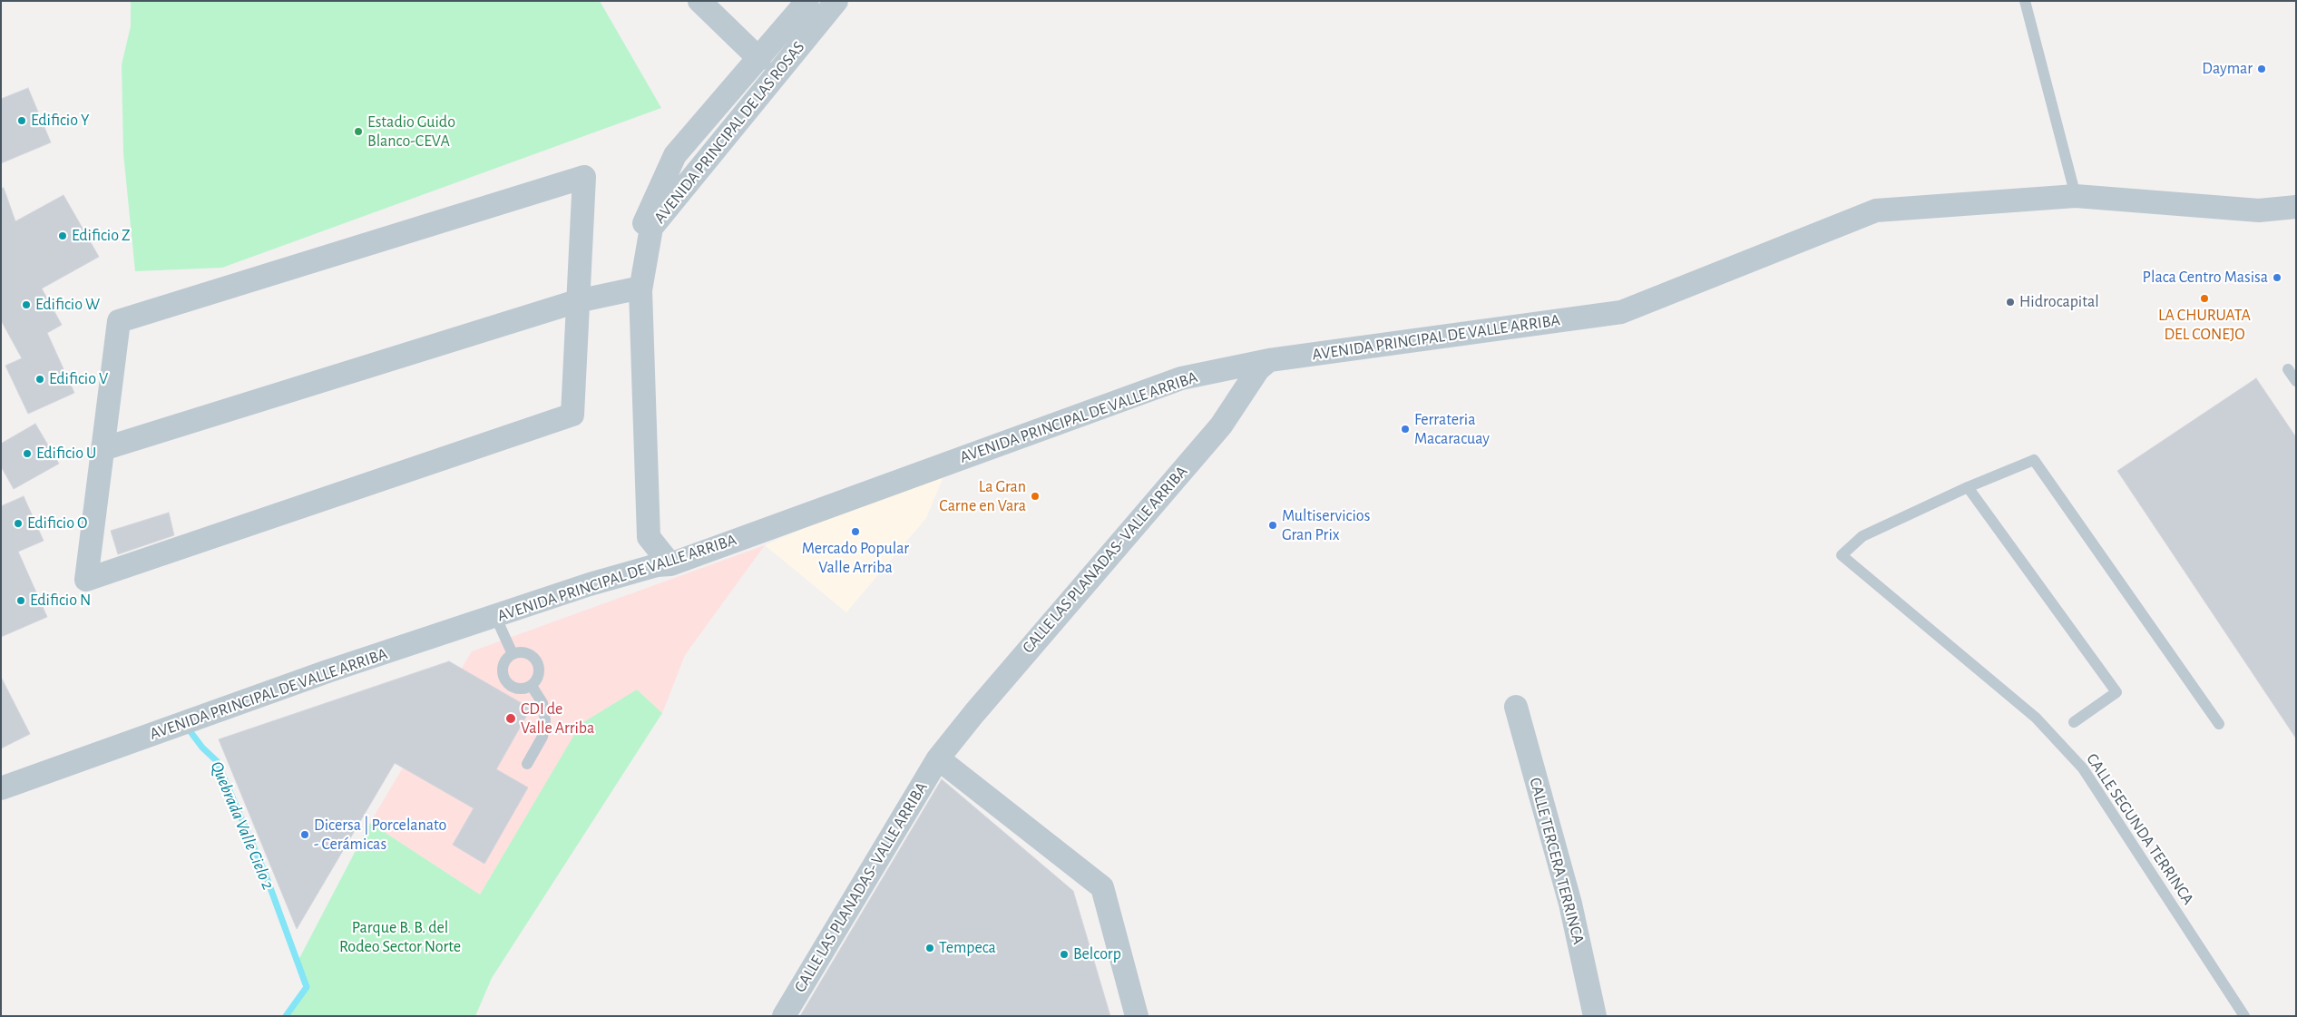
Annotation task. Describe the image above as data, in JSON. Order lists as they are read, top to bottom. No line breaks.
{"streets":{"street":["AVENIDA PRINCIPAL DE LAS ROSAS","AVENIDA PRINCIPAL DE VALLE ARRIBA","CALLE LAS PLANADAS- VALLE ARRIBA","CALLE TERCERA TERRINCA"],"lane":["CALLE SEGUNDA TERRINCA"]},"crossings":[["AVENIDA PRINCIPAL DE LAS ROSAS","AVENIDA PRINCIPAL DE VALLE ARRIBA"],["AVENIDA PRINCIPAL DE VALLE ARRIBA","CALLE LAS PLANADAS- VALLE ARRIBA"]],"water":["Quebrada Valle Cielo 2"],"parks":["Parque B. B. del Rodeo Sector Norte"],"places":["Daymar","Edificio Y","Estadio Guido Blanco-CEVA","Edificio Z","Placa Centro Masisa","LA CHURUATA DEL CONEJO","Hidrocapital","Edificio W","Edificio V","Ferrateria Macaracuay","Edificio U","La Gran Carne en Vara","Edificio O","Multiservicios Gran Prix","Mercado Popular Valle Arriba","Edificio N","CDI de Valle Arriba","Dicersa | Porcelanato - Cerámicas","Tempeca","Belcorp"]}
